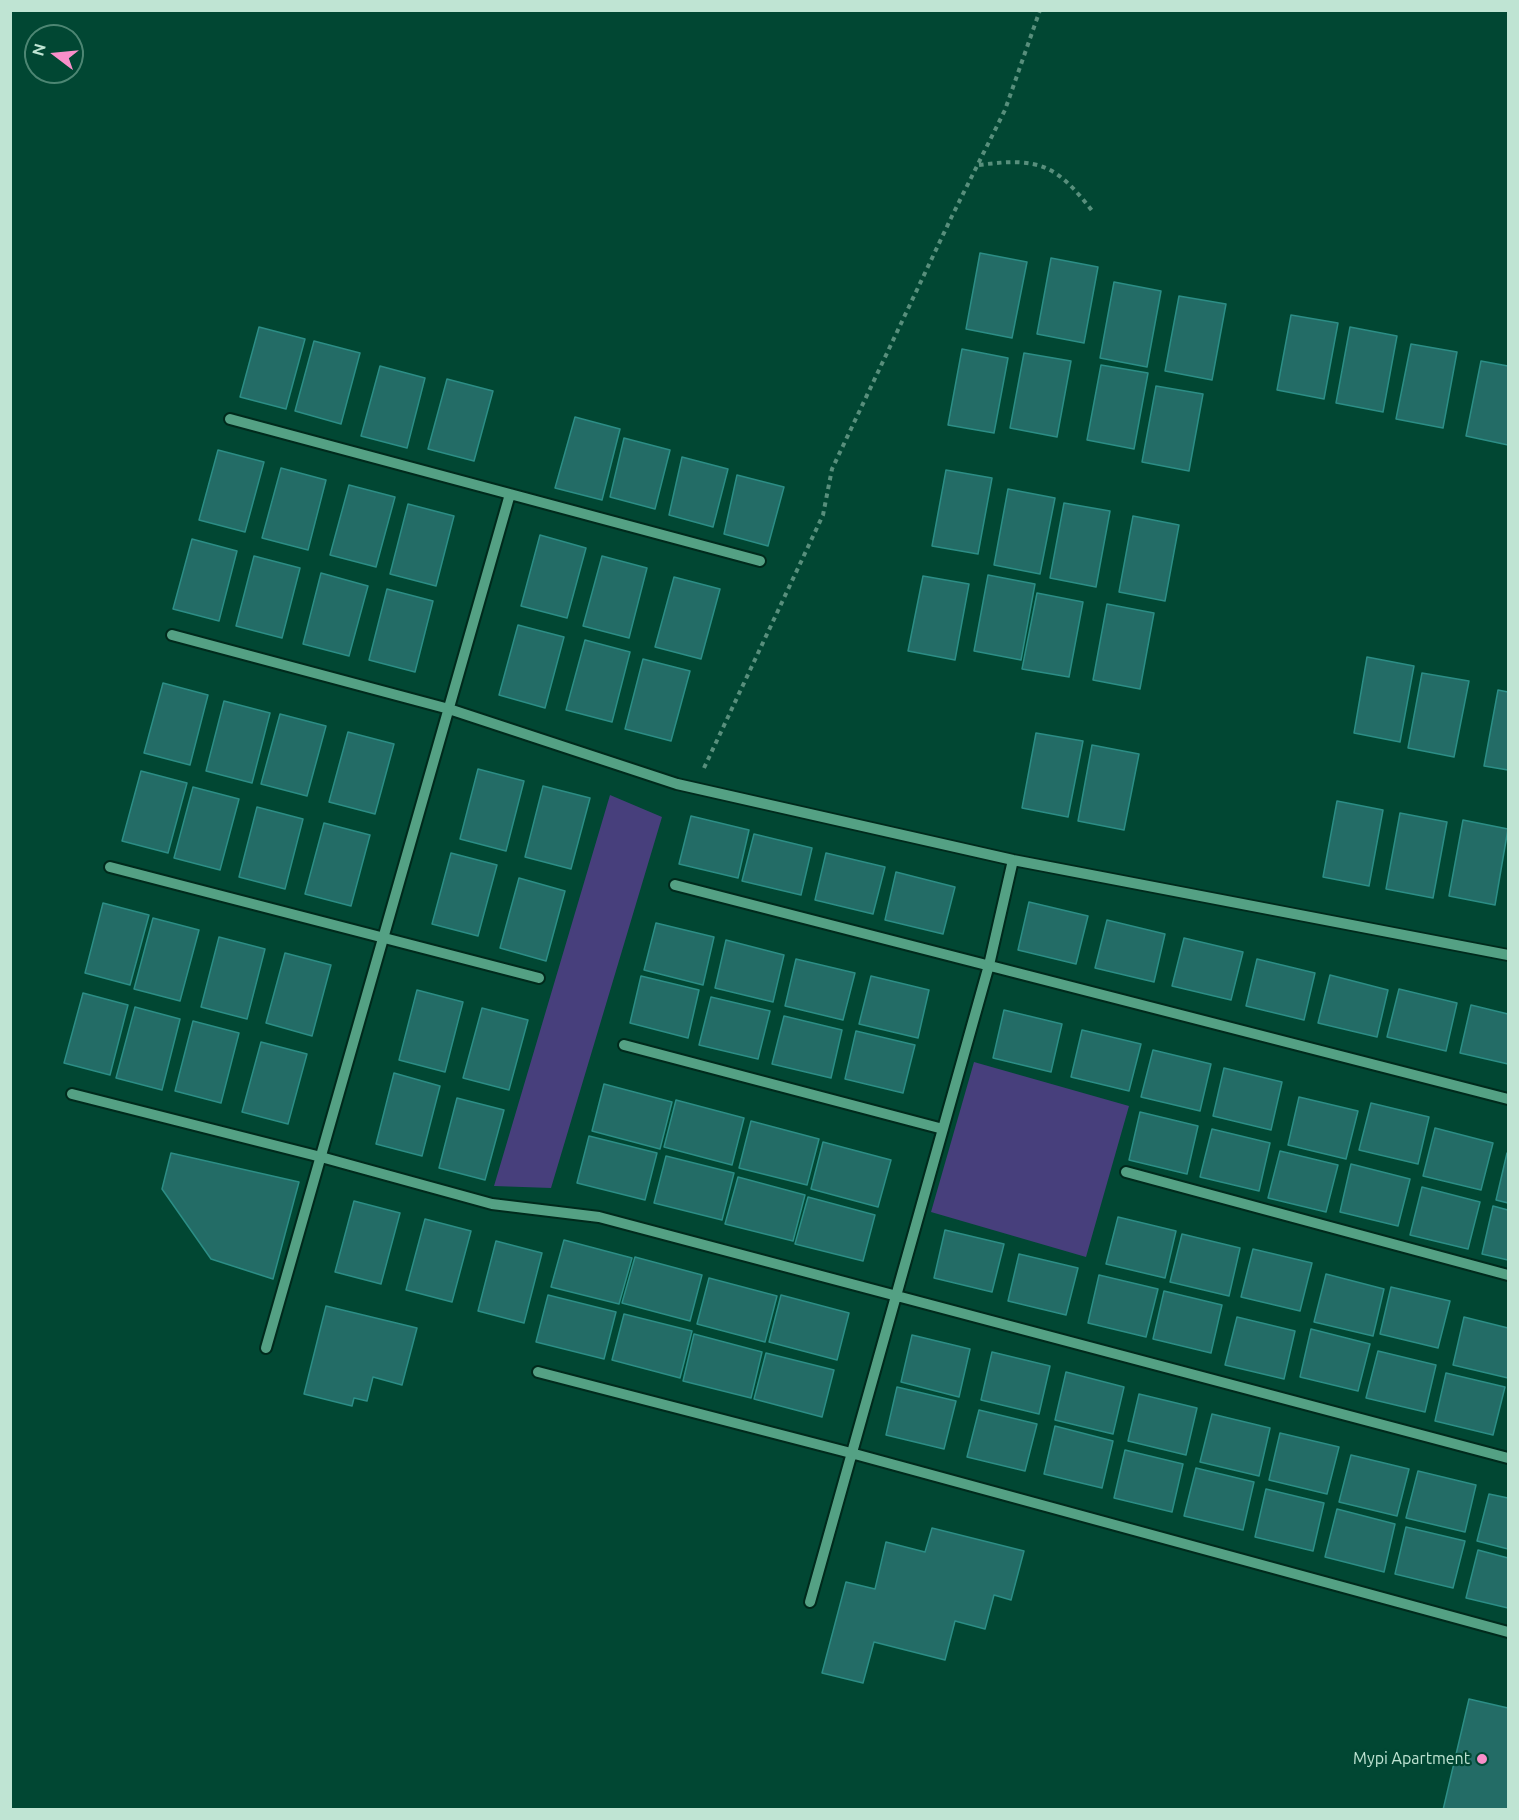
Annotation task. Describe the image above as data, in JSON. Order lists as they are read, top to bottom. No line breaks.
{"places":["Mypi Apartment"],"north":"left"}
